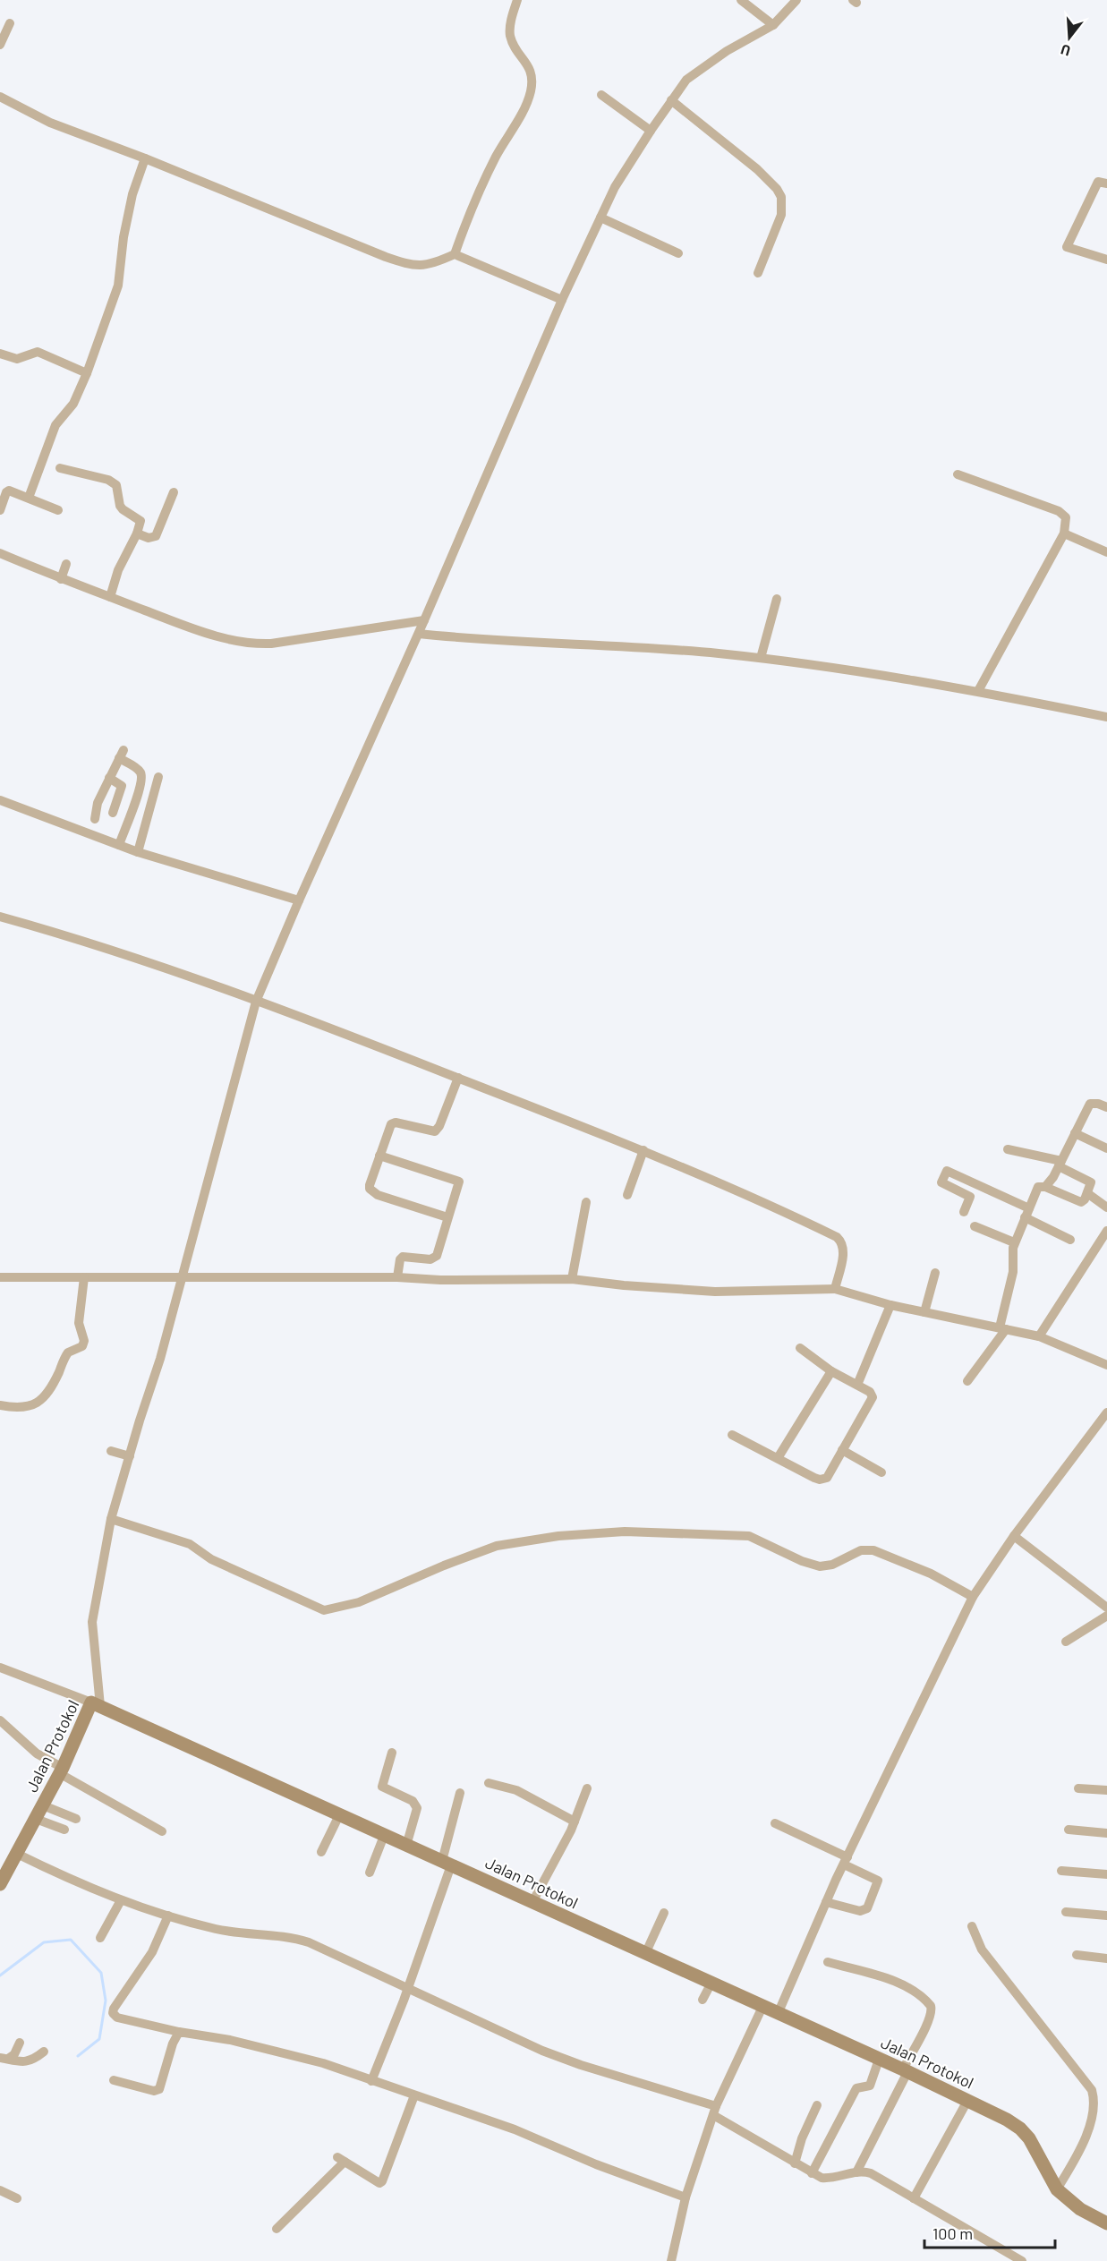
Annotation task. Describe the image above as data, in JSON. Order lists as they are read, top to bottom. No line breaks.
{"streets":{"street":["Jalan Protokol"]},"scale_bar":"100 m","north":"bottom"}
